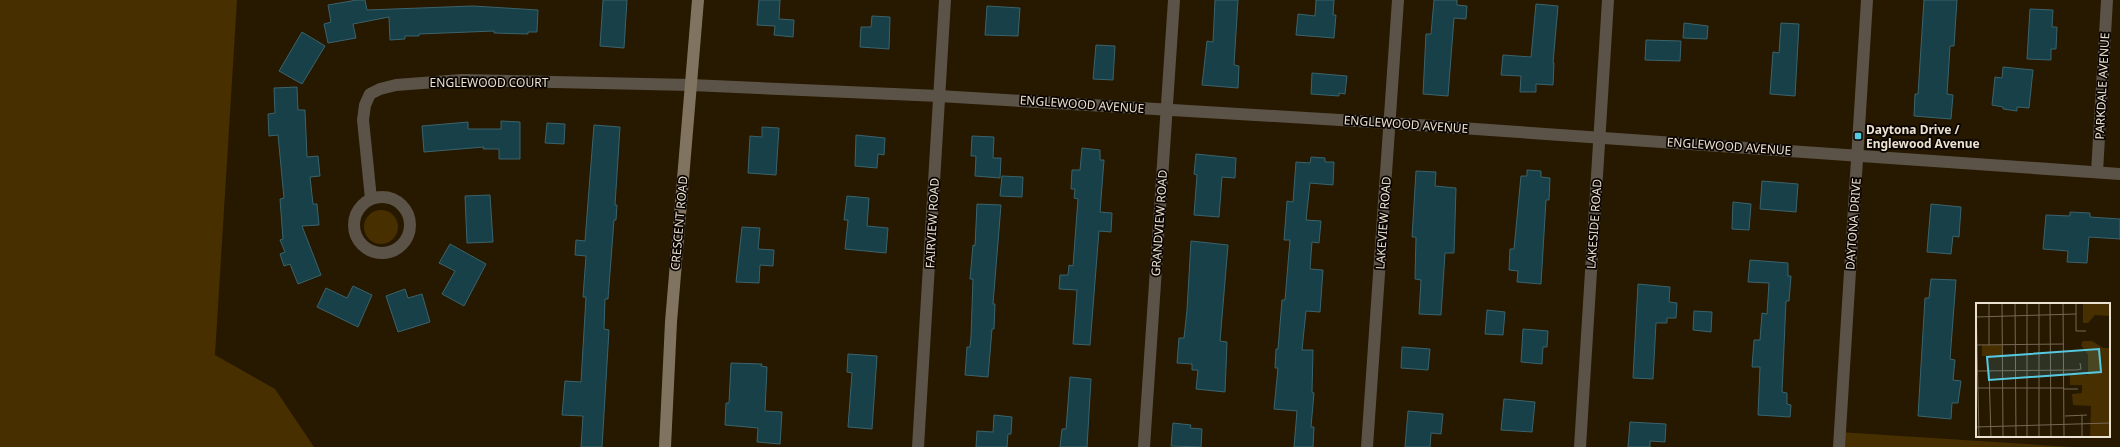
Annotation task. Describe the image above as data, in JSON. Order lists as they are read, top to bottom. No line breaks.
{"streets":{"street":["ENGLEWOOD COURT","PARKDALE AVENUE","ENGLEWOOD AVENUE","CRESCENT ROAD","FAIRVIEW ROAD","GRANDVIEW ROAD","LAKEVIEW ROAD","LAKESIDE ROAD","DAYTONA DRIVE"]},"crossings":[["ENGLEWOOD COURT","ENGLEWOOD AVENUE"],["ENGLEWOOD COURT","CRESCENT ROAD"],["PARKDALE AVENUE","ENGLEWOOD AVENUE"],["ENGLEWOOD AVENUE","CRESCENT ROAD"],["ENGLEWOOD AVENUE","FAIRVIEW ROAD"],["ENGLEWOOD AVENUE","GRANDVIEW ROAD"],["ENGLEWOOD AVENUE","LAKEVIEW ROAD"],["ENGLEWOOD AVENUE","LAKESIDE ROAD"],["ENGLEWOOD AVENUE","DAYTONA DRIVE"]],"places":{"transit":["Daytona Drive / Englewood Avenue"]}}
